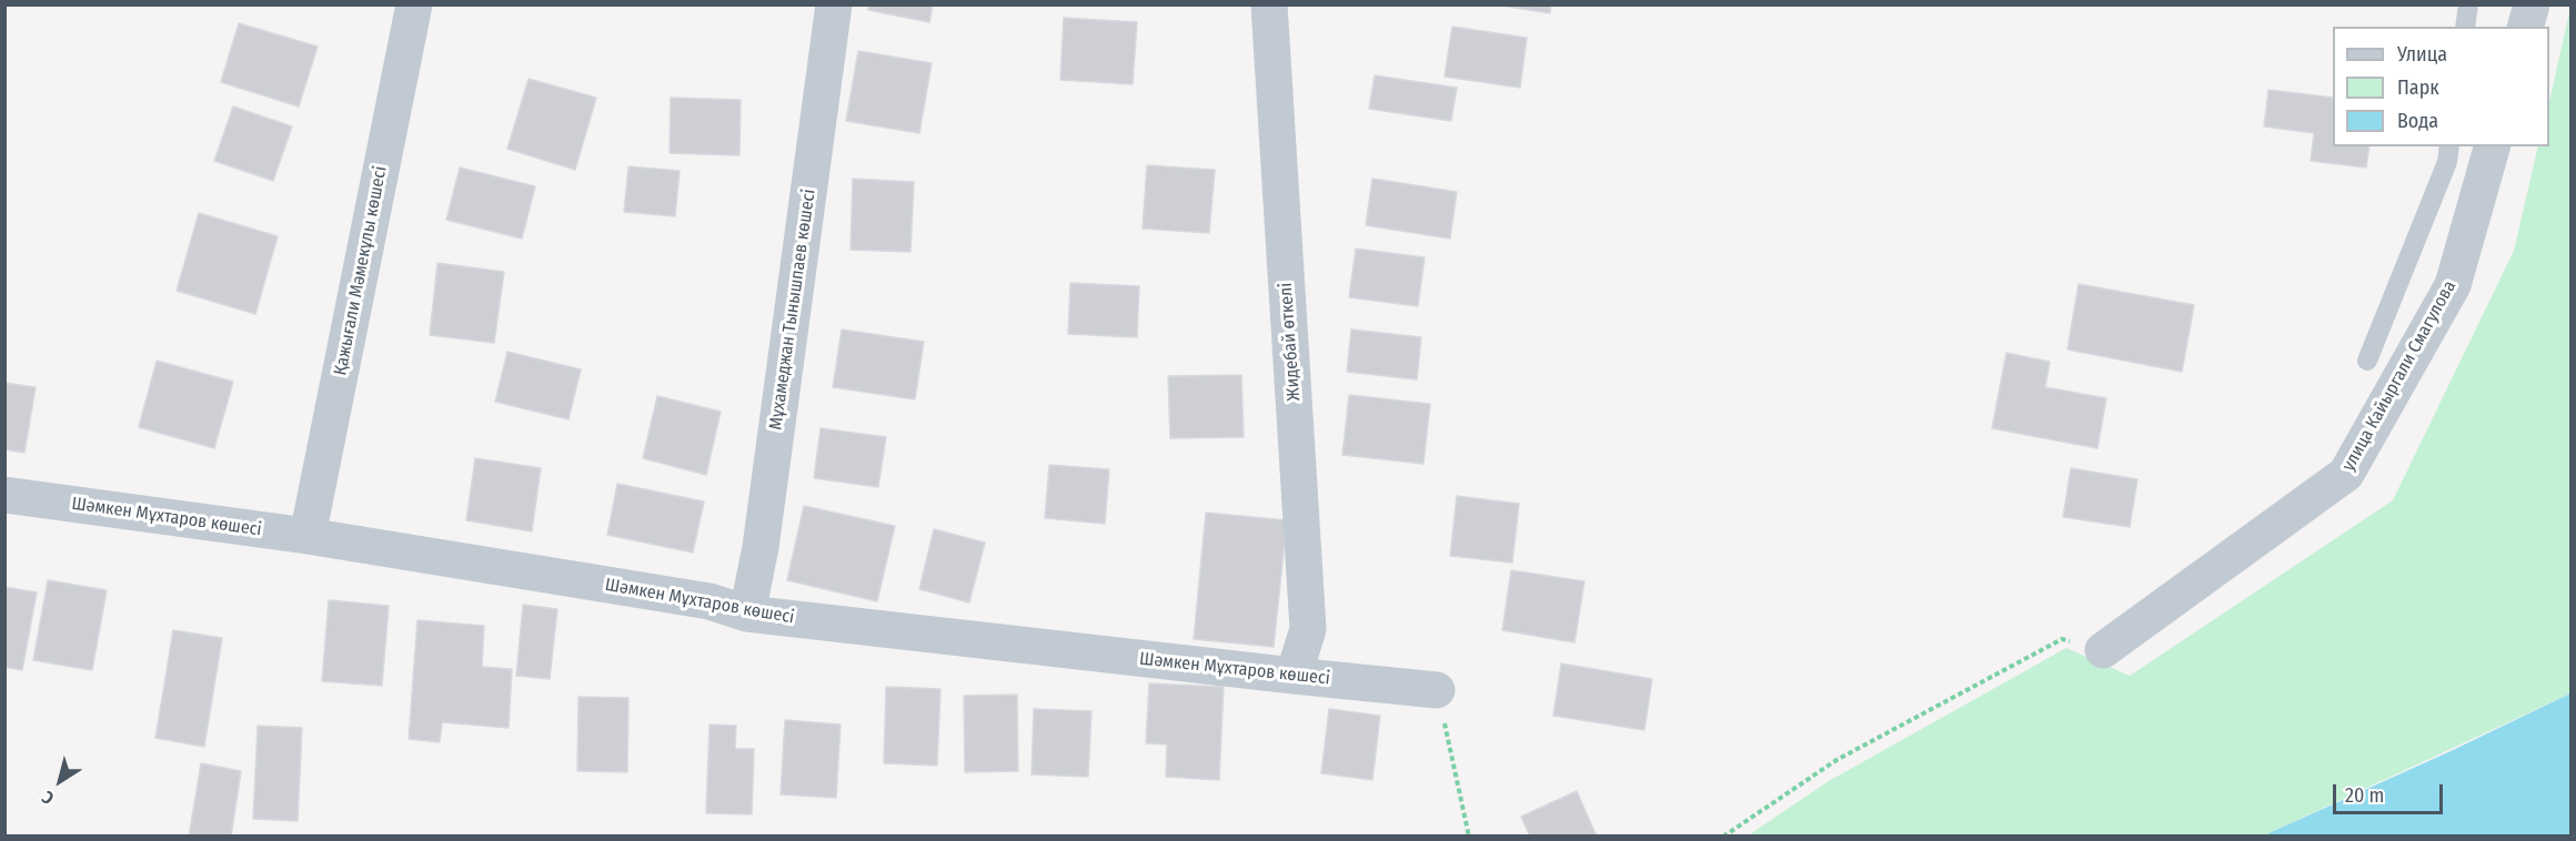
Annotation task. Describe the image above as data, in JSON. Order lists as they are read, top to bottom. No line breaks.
{"streets":{"street":["Қажығали Мәмекұлы көшесі","Мұхамеджан Тынышпаев көшесі","Жидебай өткелі","улица Кайыргали Смагулова","Шәмкен Мұхтаров көшесі"]},"crossings":[["Қажығали Мәмекұлы көшесі","Шәмкен Мұхтаров көшесі"],["Мұхамеджан Тынышпаев көшесі","Шәмкен Мұхтаров көшесі"],["Жидебай өткелі","Шәмкен Мұхтаров көшесі"]],"legend":["Улица","Парк","Вода"],"scale_bar":"20 m","north":"bottom left"}
